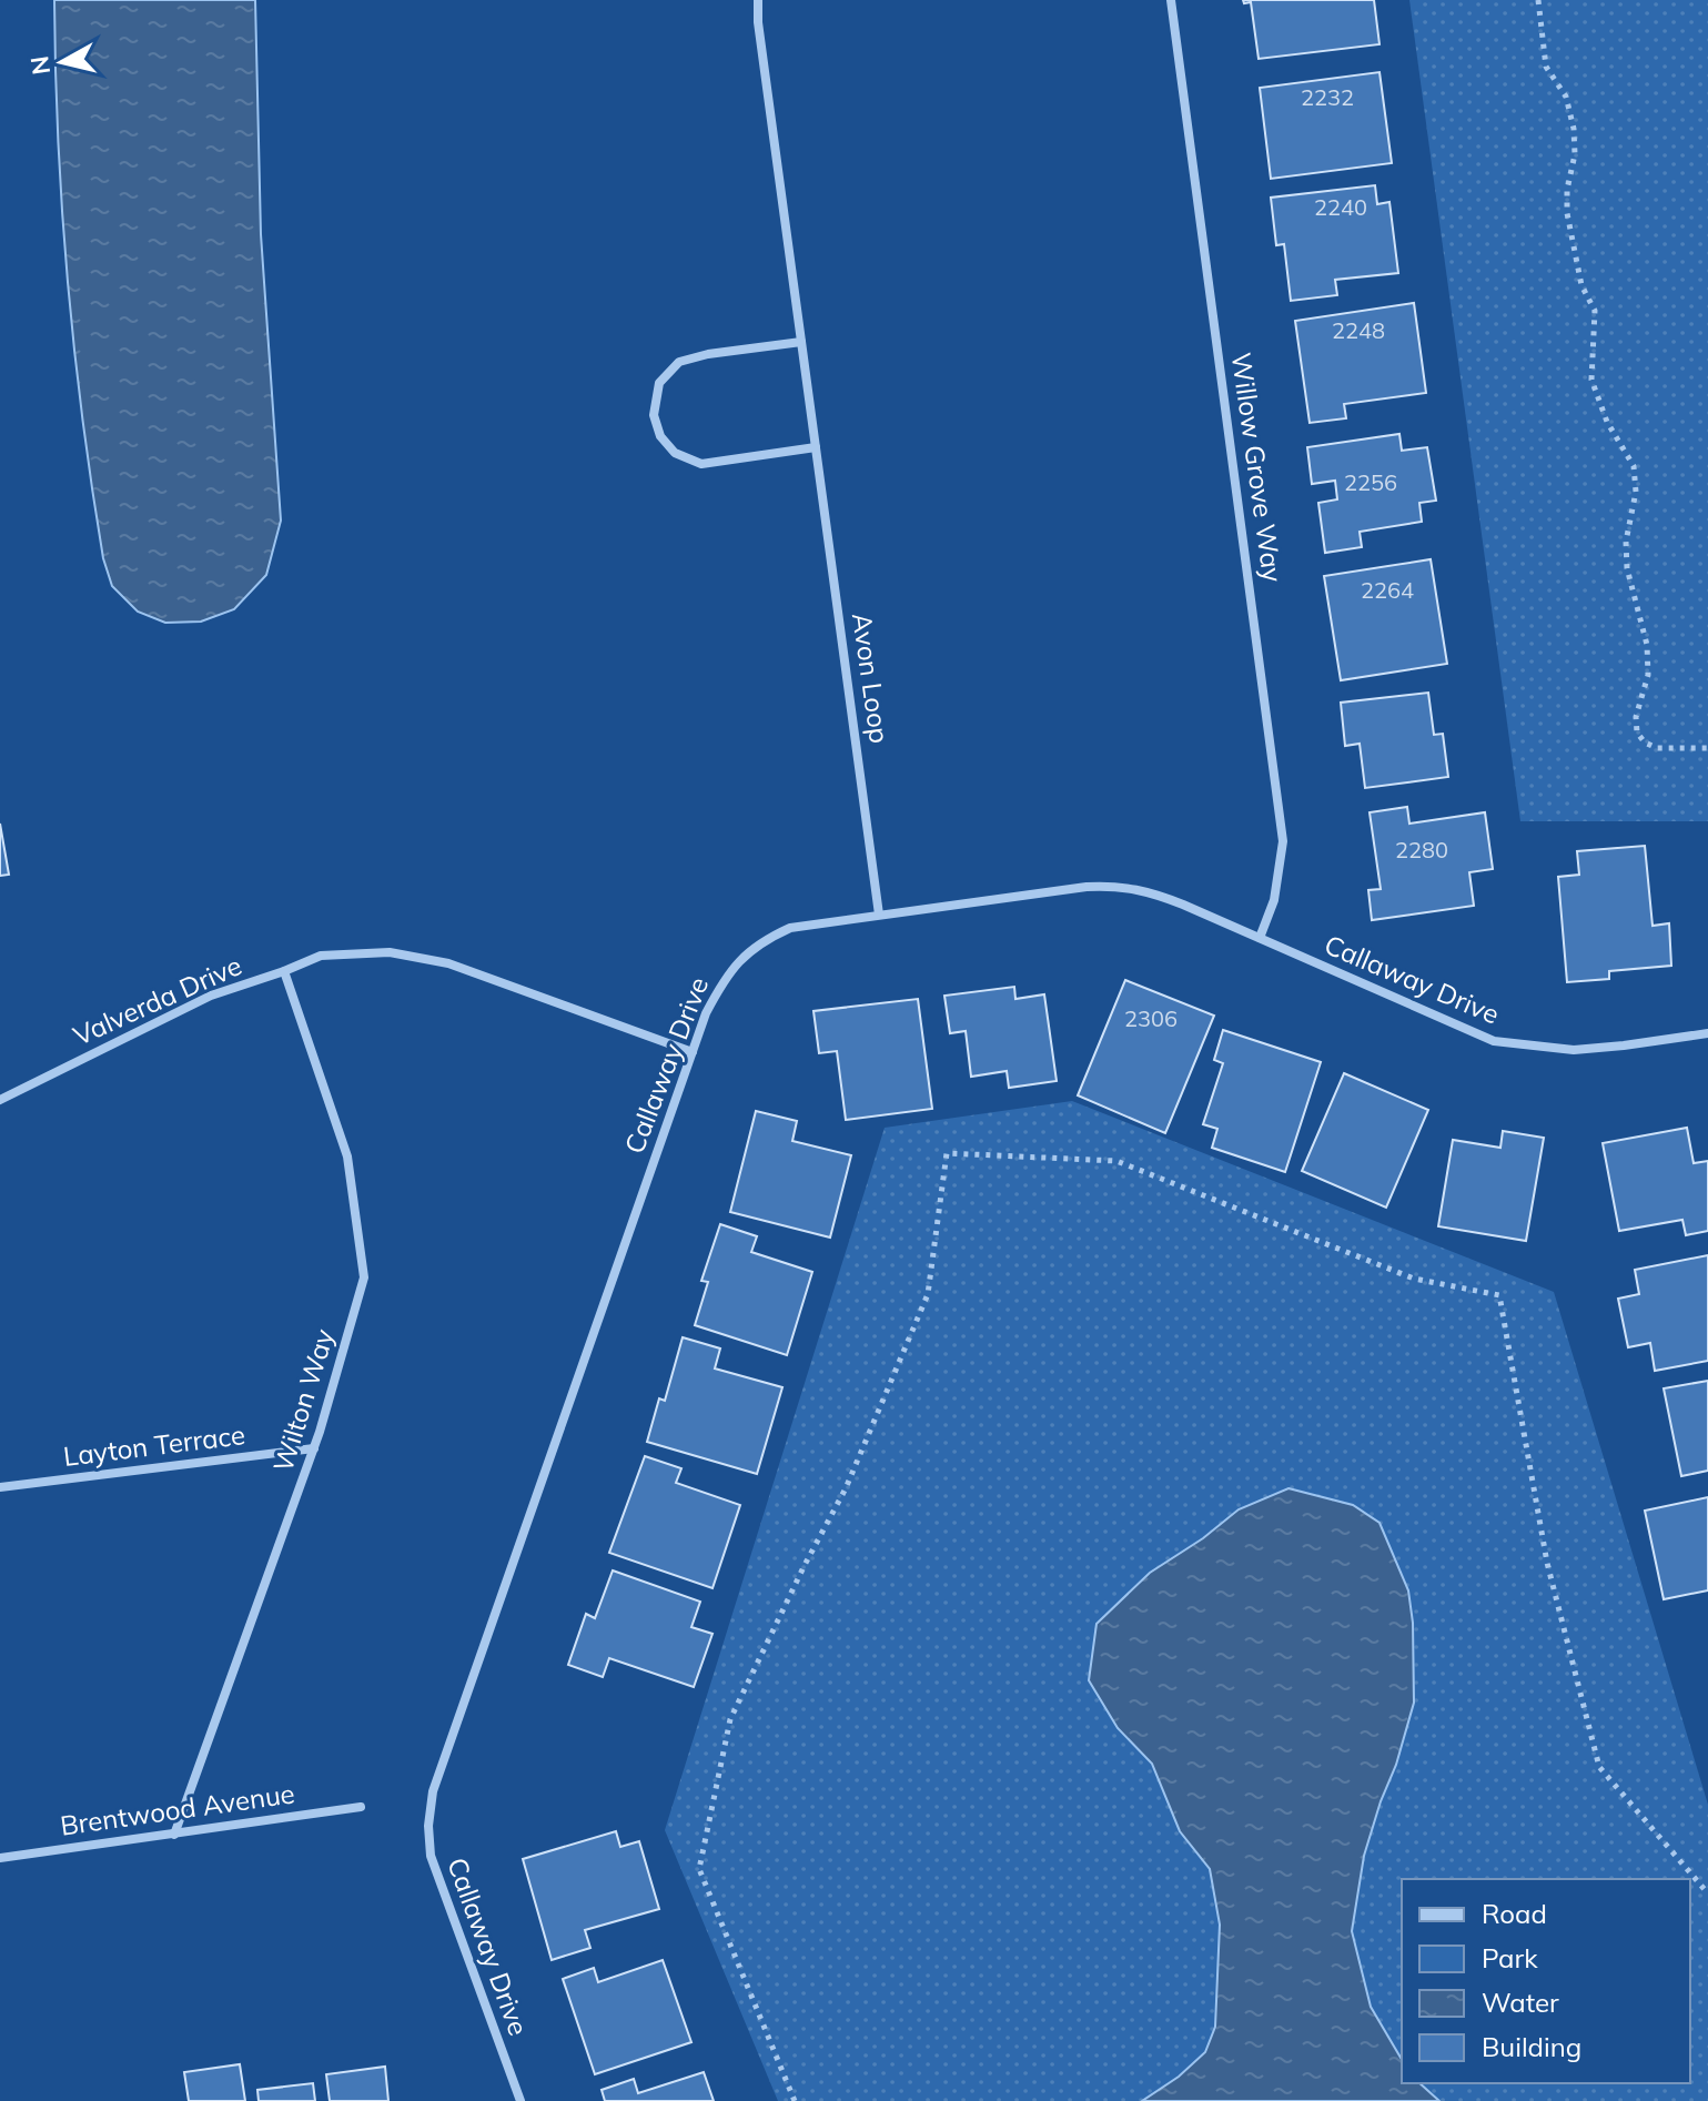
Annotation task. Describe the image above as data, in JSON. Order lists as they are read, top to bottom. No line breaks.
{"streets":{"street":["Willow Grove Way","Avon Loop","Callaway Drive","Valverda Drive","Wilton Way","Layton Terrace","Brentwood Avenue"]},"crossings":[["Willow Grove Way","Callaway Drive"],["Avon Loop","Callaway Drive"],["Callaway Drive","Valverda Drive"],["Valverda Drive","Wilton Way"],["Wilton Way","Layton Terrace"],["Wilton Way","Brentwood Avenue"]],"house_numbers":["2232","2240","2248","2256","2264","2280","2306"],"legend":["Road","Park","Water","Building"],"north":"left"}
